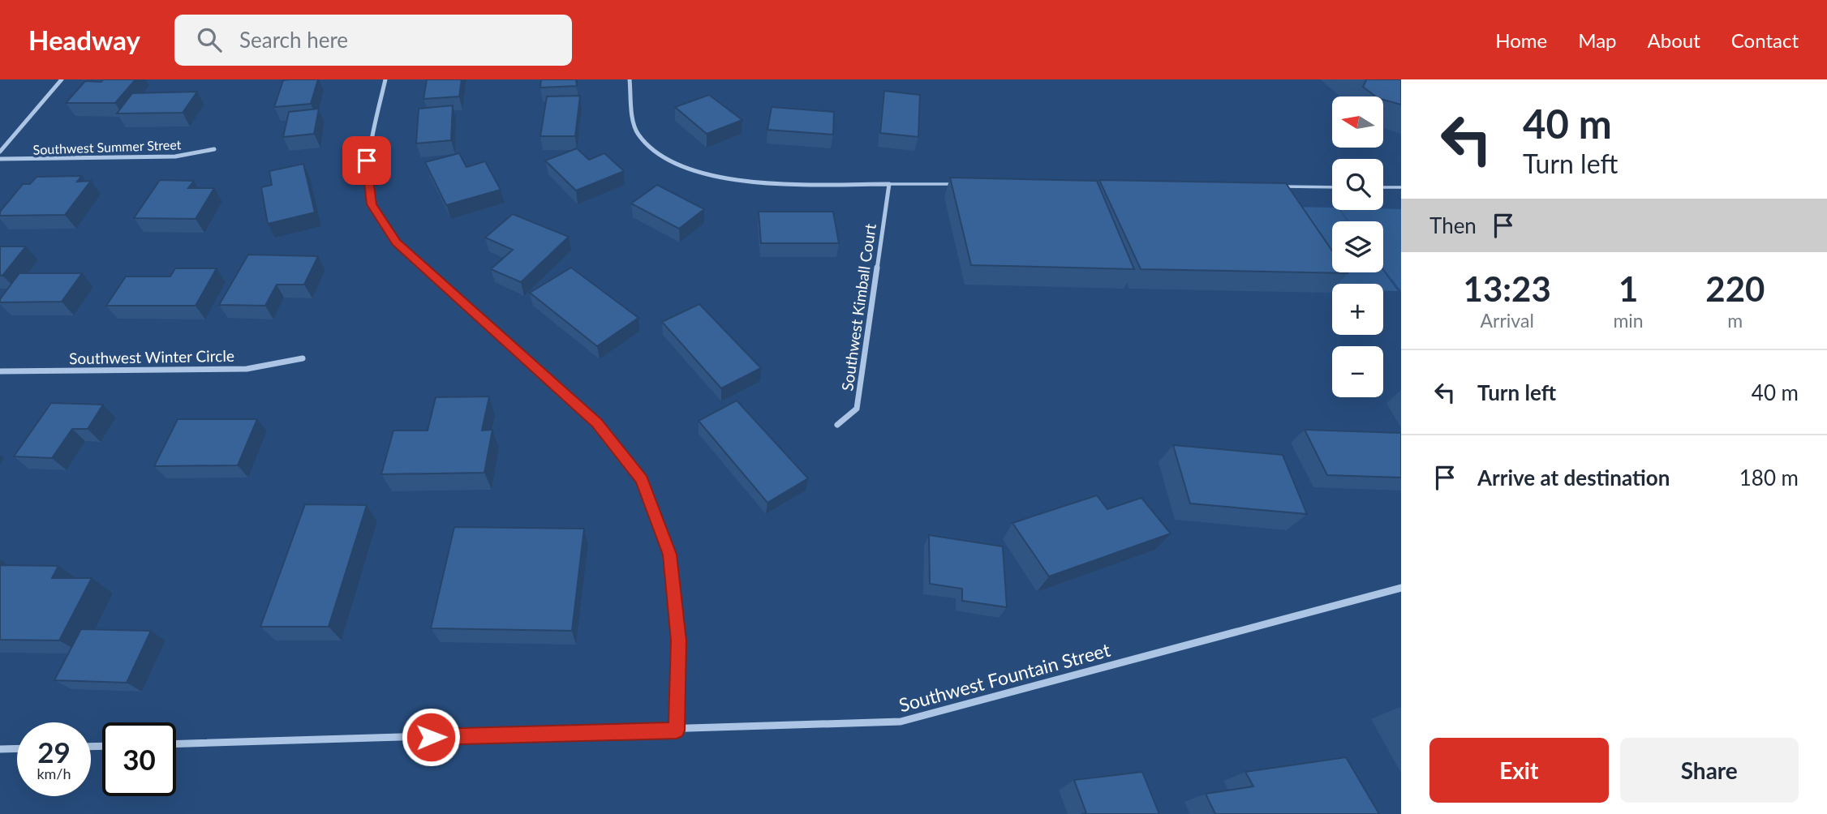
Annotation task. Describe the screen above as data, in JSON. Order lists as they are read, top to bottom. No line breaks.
{"streets":{"street":["Southwest Summer Street","Southwest Kimball Court","Southwest Winter Circle","Southwest Fountain Street"]},"north":"left","page":{"header":"Headway","search":"Search here","nav":["Home","Map","About","Contact"],"turn":["40 m","Turn left"],"map_buttons":["+","−"],"then":"Then","eta":["13:23","Arrival","1","min","220","m"],"list":[{"name":"Turn left","value":"40 m"},{"name":"Arrive at destination","value":"180 m"}],"speed":"29 km/h","limit":"30","buttons":["Exit","Share"]}}
